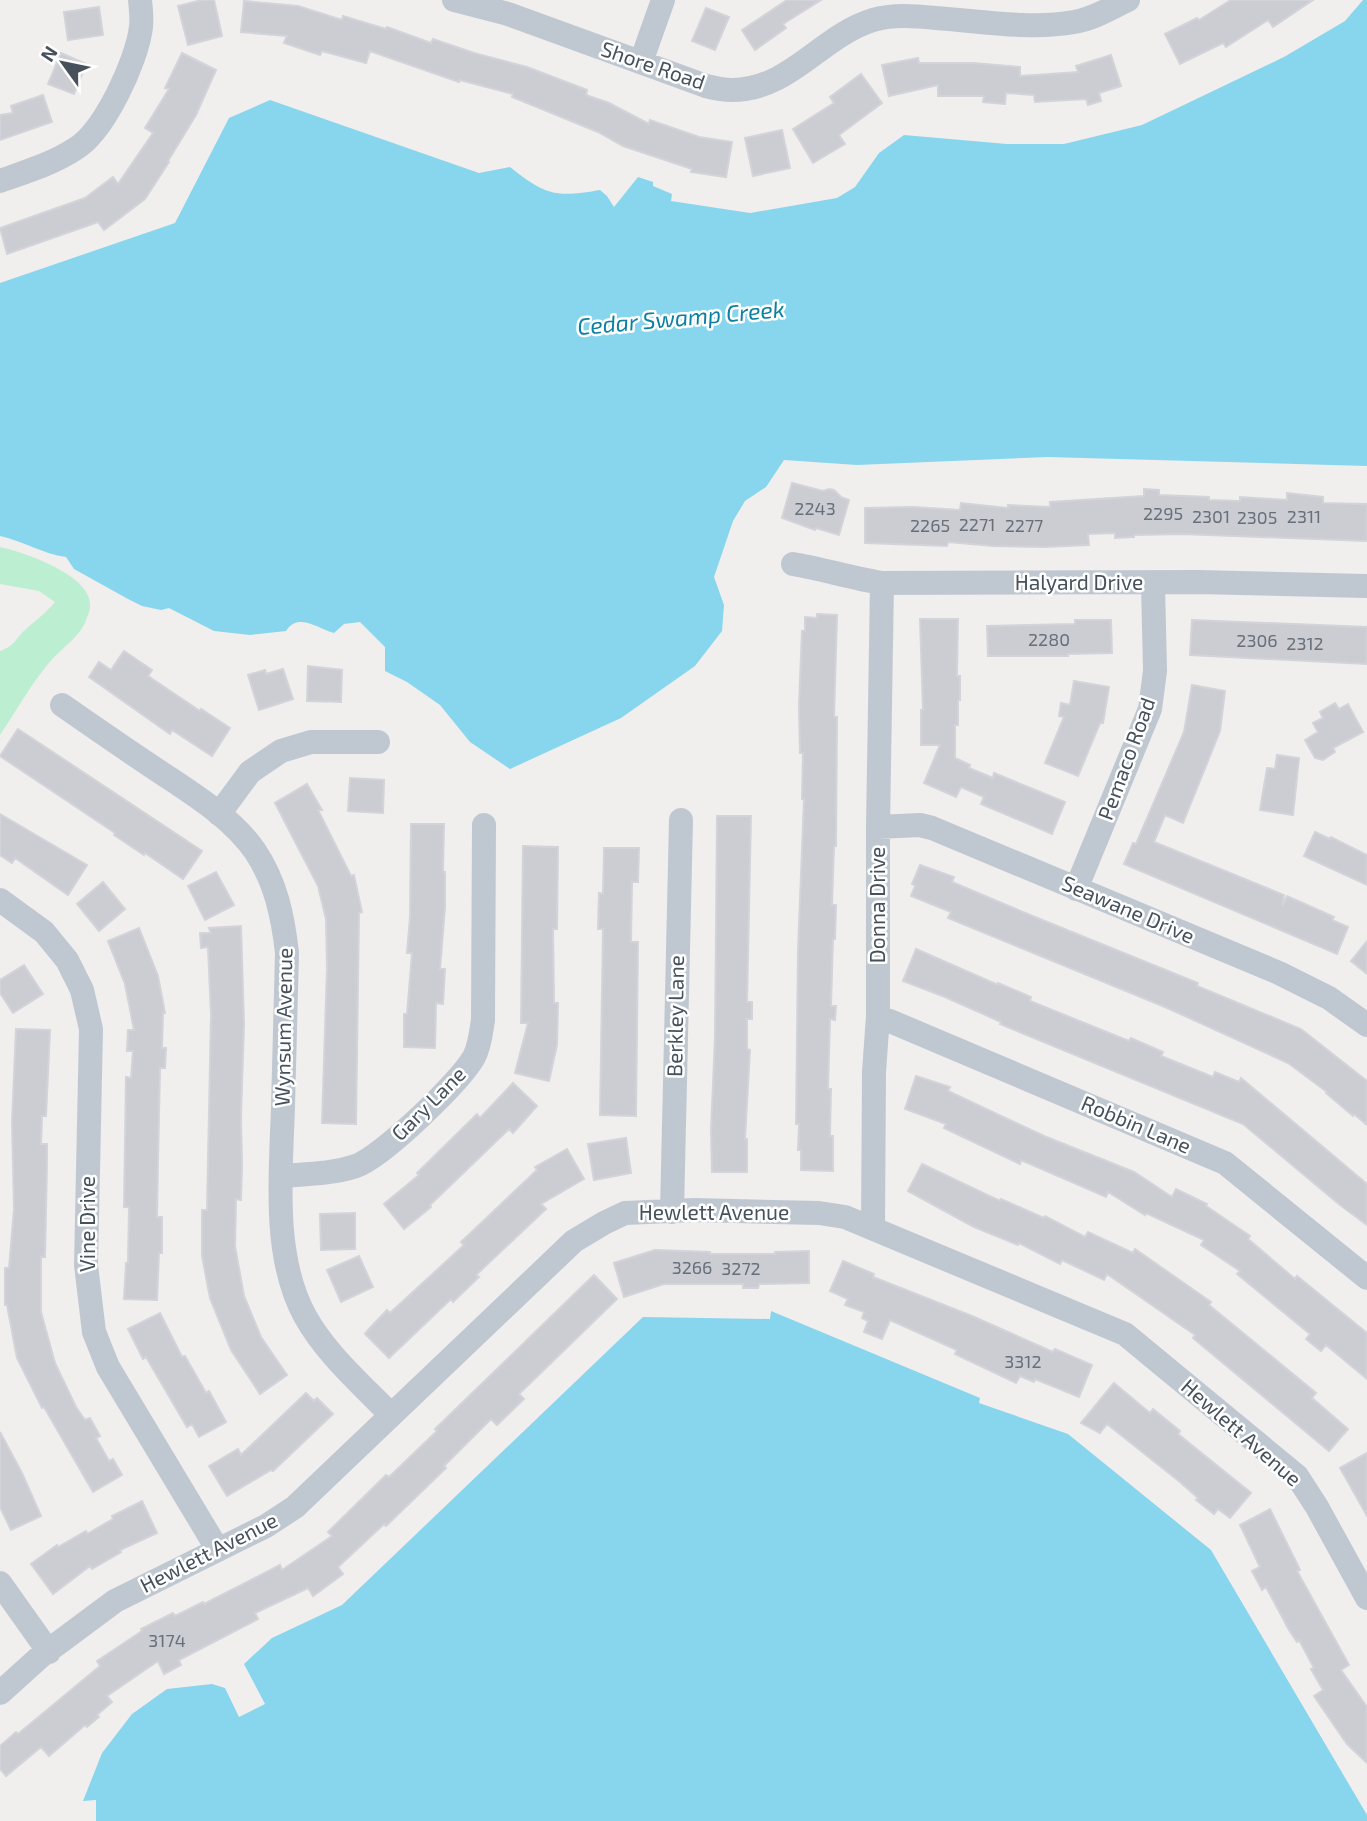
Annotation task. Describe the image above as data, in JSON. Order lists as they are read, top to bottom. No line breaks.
{"streets":{"street":["Shore Road","Halyard Drive","Pemaco Road","Donna Drive","Seawane Drive","Berkley Lane","Wynsum Avenue","Gary Lane","Robbin Lane","Hewlett Avenue","Vine Drive"]},"crossings":[["Halyard Drive","Pemaco Road"],["Halyard Drive","Donna Drive"],["Pemaco Road","Seawane Drive"],["Donna Drive","Seawane Drive"],["Donna Drive","Robbin Lane"],["Donna Drive","Hewlett Avenue"],["Berkley Lane","Hewlett Avenue"],["Wynsum Avenue","Gary Lane"],["Wynsum Avenue","Hewlett Avenue"],["Hewlett Avenue","Vine Drive"]],"water":["Cedar Swamp Creek"],"house_numbers":["2243","2295","2301","2311","2305","2271","2265","2277","2280","2306","2312","3266","3272","3312","3174"],"north":"top left"}
